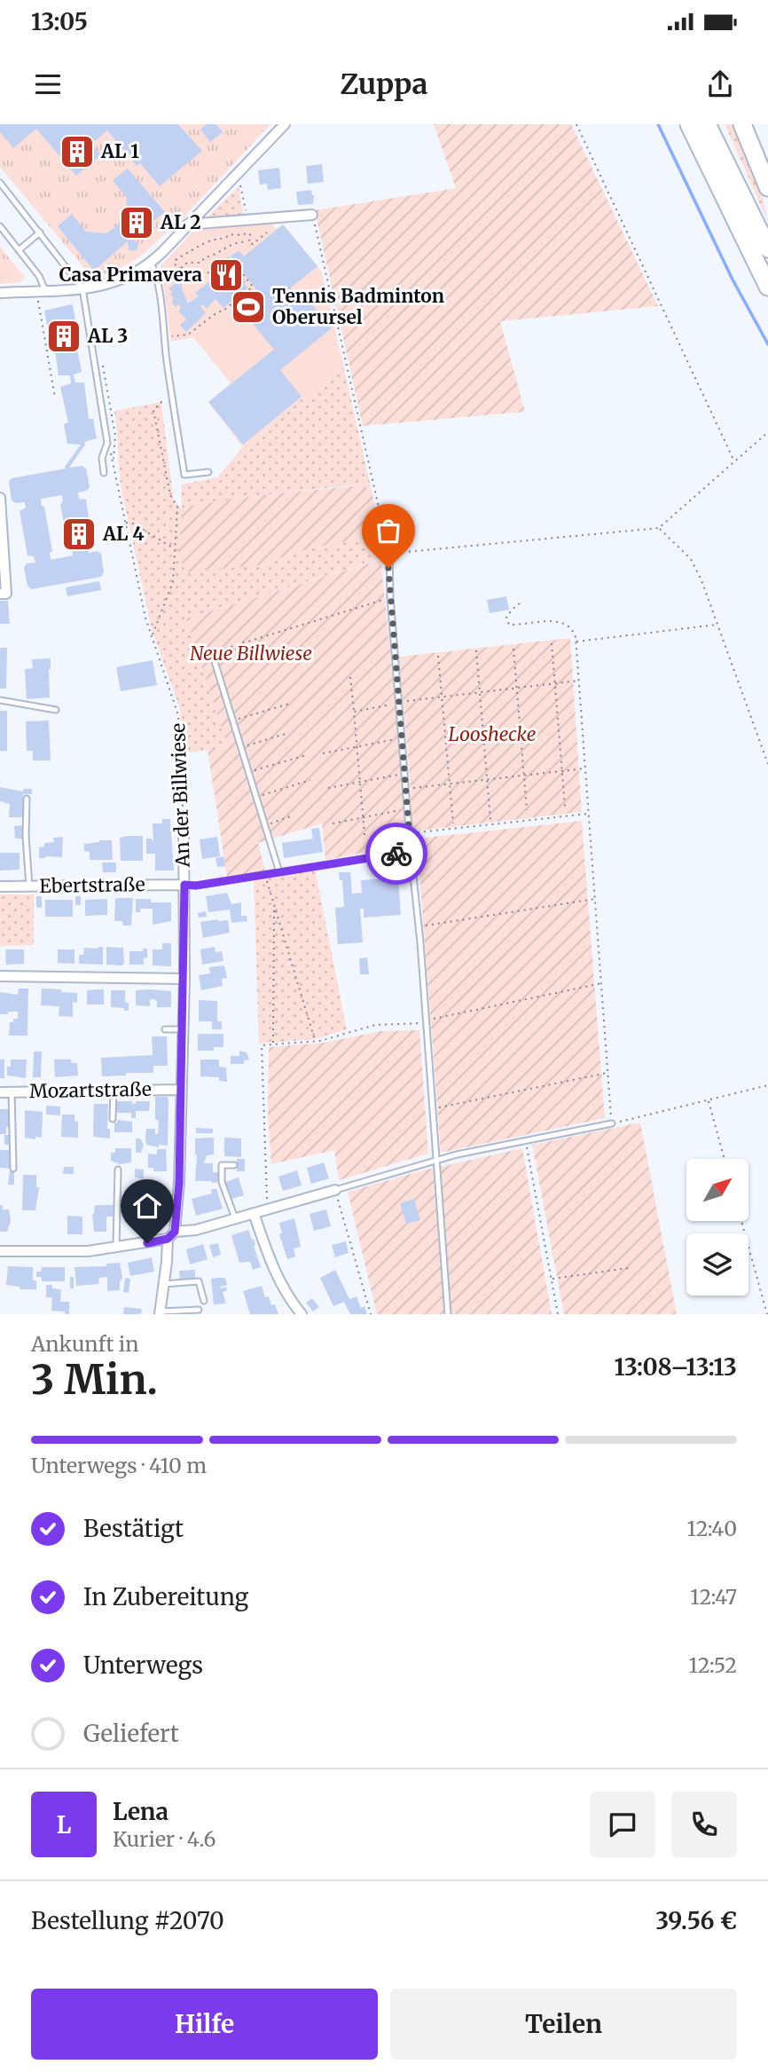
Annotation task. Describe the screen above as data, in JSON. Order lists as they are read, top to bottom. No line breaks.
{"streets":{"street":["An der Billwiese","Ebertstraße","Mozartstraße"]},"crossings":[["An der Billwiese","Ebertstraße"],["An der Billwiese","Mozartstraße"]],"parks":["Neue Billwiese","Looshecke"],"places":{"building":["AL 1","AL 2","AL 3","AL 4"],"restaurant":["Casa Primavera"],"sports":["Tennis Badminton Oberursel"]},"north":"top right","page":{"status":"13:05","header":"Zuppa","heading":["3 Min.","Ankunft in","13:08–13:13"],"panel":["Lena","Kurier · 4.6","Bestellung #2070","39.56 €"],"bar":"Unterwegs · 410 m","list":[["Bestätigt","12:40"],["In Zubereitung","12:47"],["Unterwegs","12:52"],"Geliefert"],"round":"L","buttons":["Hilfe","Teilen"]}}
